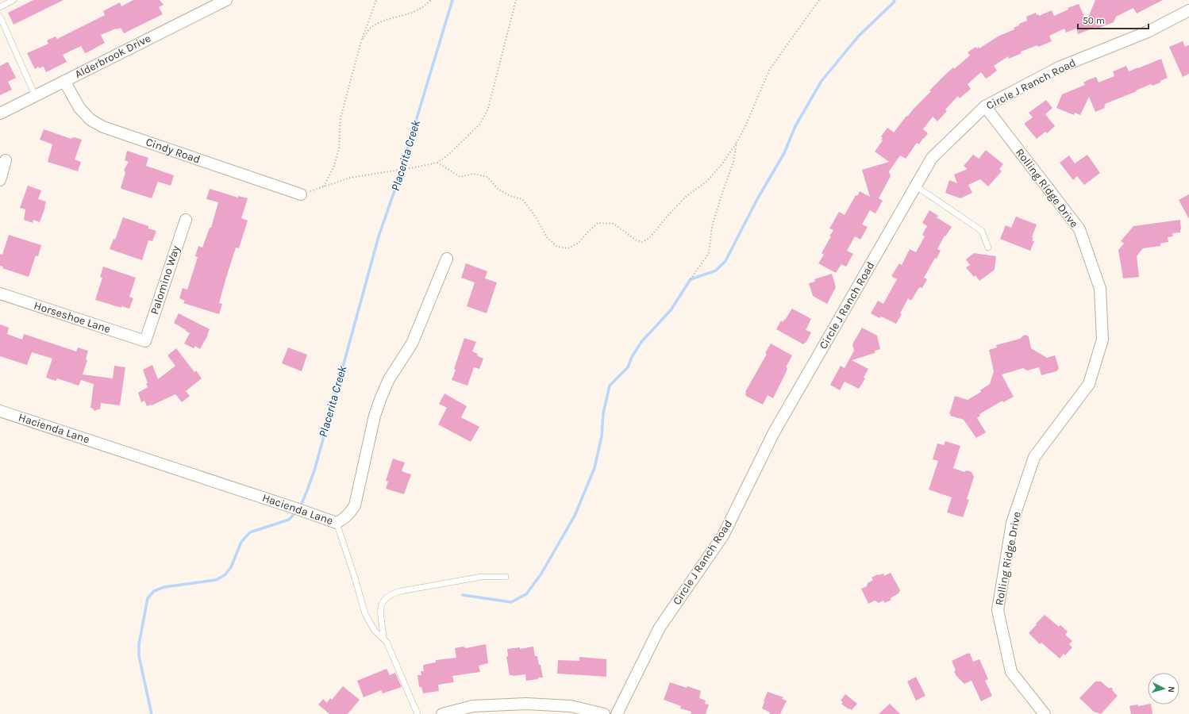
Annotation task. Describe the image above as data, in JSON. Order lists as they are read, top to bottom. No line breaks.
{"streets":{"street":["Alderbrook Drive","Circle J Ranch Road","Cindy Road","Rolling Ridge Drive","Palomino Way","Horseshoe Lane","Hacienda Lane"]},"crossings":[["Alderbrook Drive","Cindy Road"],["Circle J Ranch Road","Rolling Ridge Drive"],["Palomino Way","Horseshoe Lane"]],"water":["Placerita Creek"],"scale_bar":"50 m","north":"right"}
